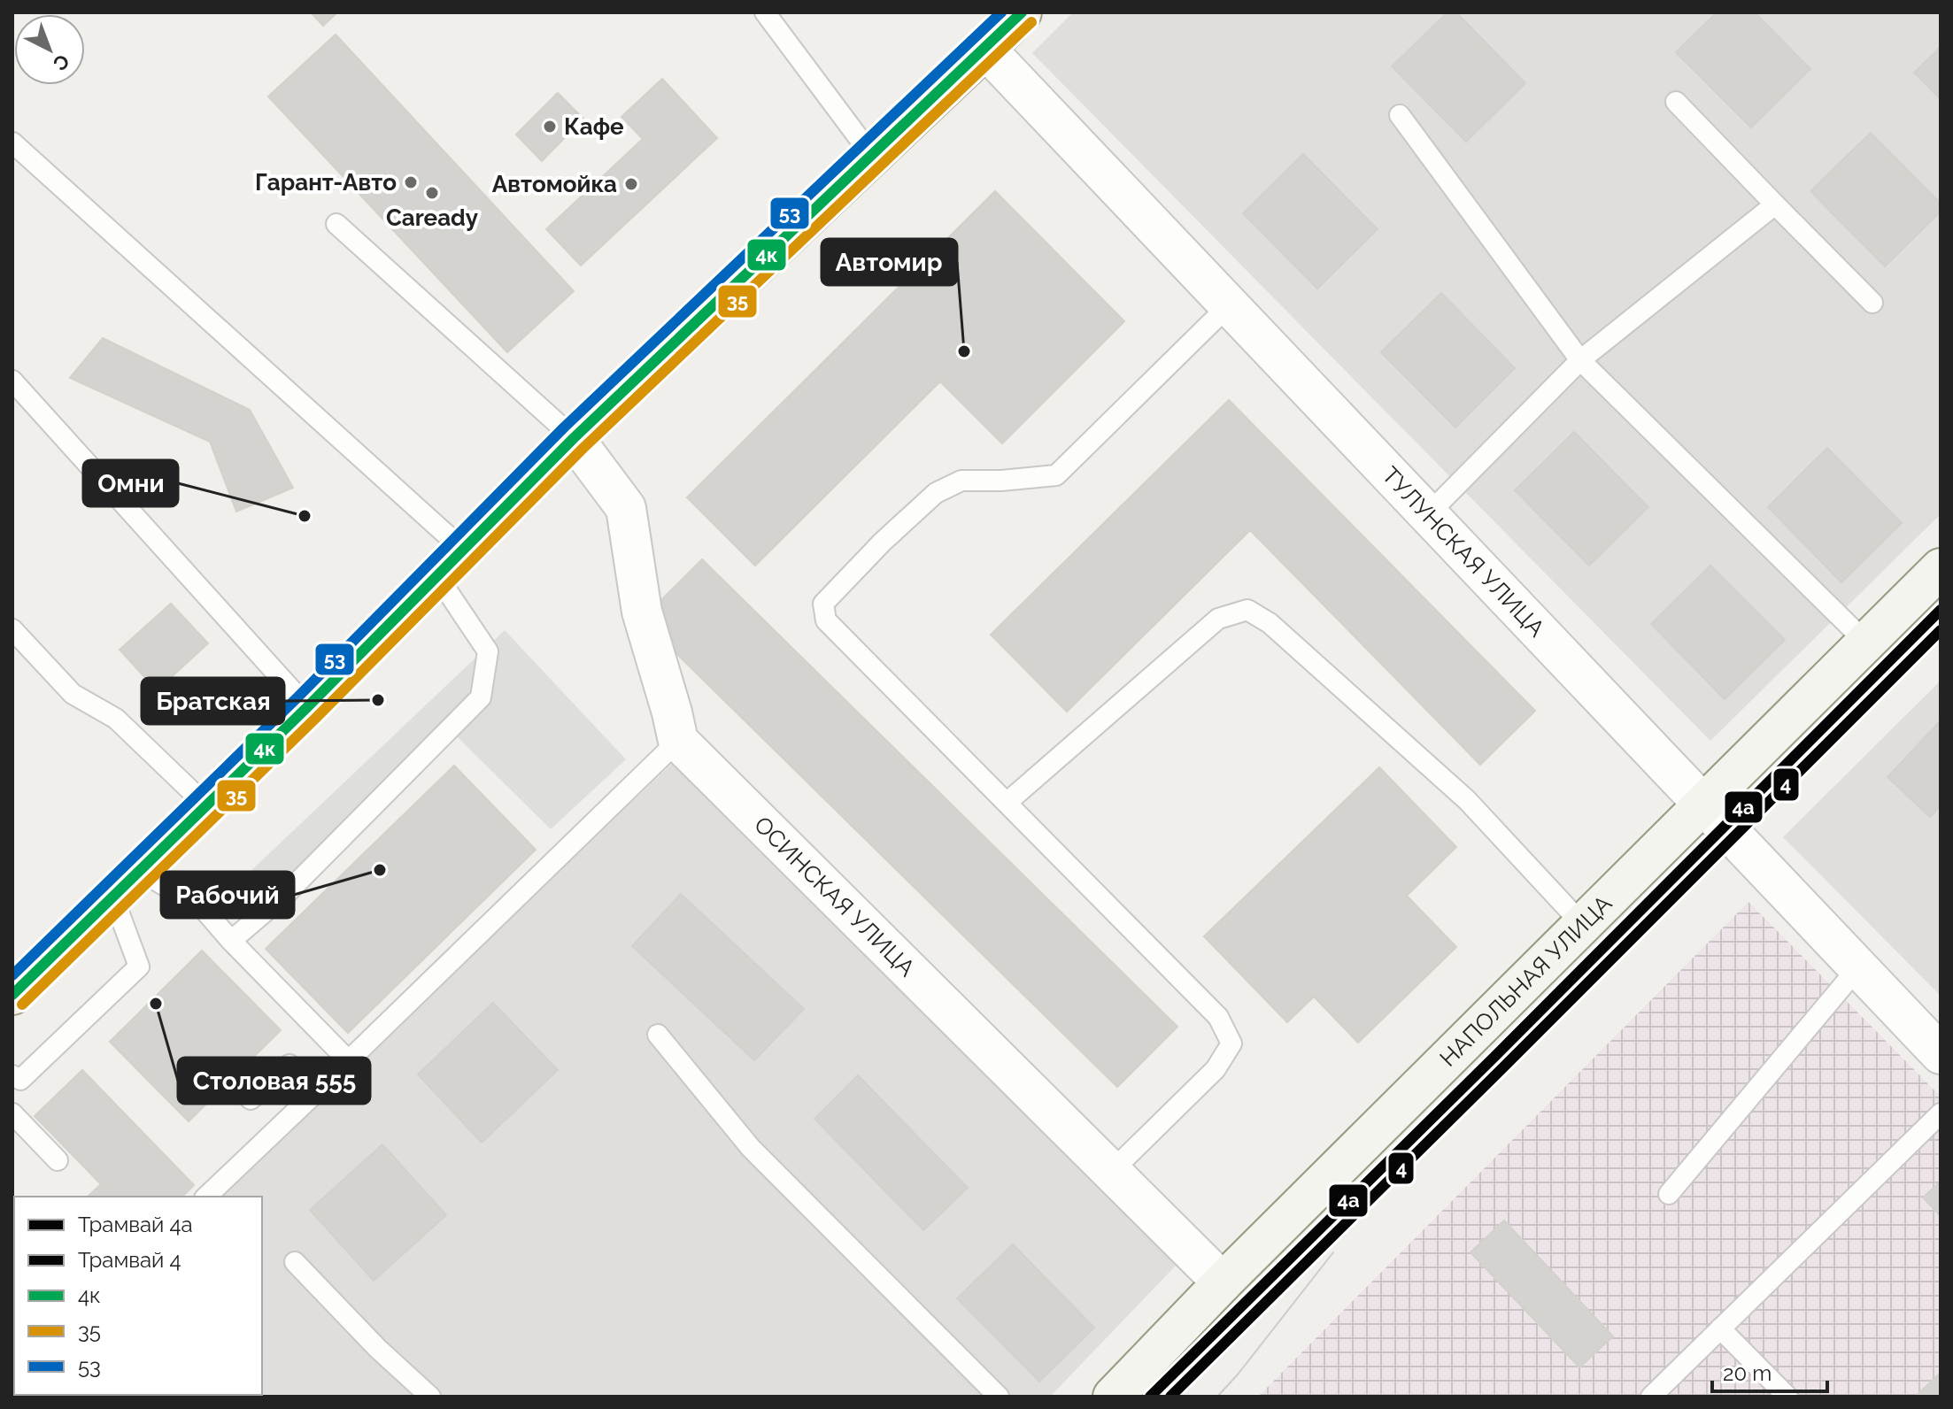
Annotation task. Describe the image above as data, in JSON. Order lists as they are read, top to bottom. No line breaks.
{"streets":{"street":["ТУЛУНСКАЯ УЛИЦА","ОСИНСКАЯ УЛИЦА","НАПОЛЬНАЯ УЛИЦА"]},"crossings":[["ТУЛУНСКАЯ УЛИЦА","НАПОЛЬНАЯ УЛИЦА"],["ОСИНСКАЯ УЛИЦА","НАПОЛЬНАЯ УЛИЦА"]],"places":["Кафе","Гарант-Авто","Автомойка","Caready","Автомир","Омни","Братская","Рабочий","Столовая 555"],"lines":["transit line 4к","transit line 53","transit line 35","tram line 4a","tram line 4"],"legend":["Трамвай 4a","Трамвай 4","4к","35","53"],"scale_bar":"20 m","north":"bottom right"}
